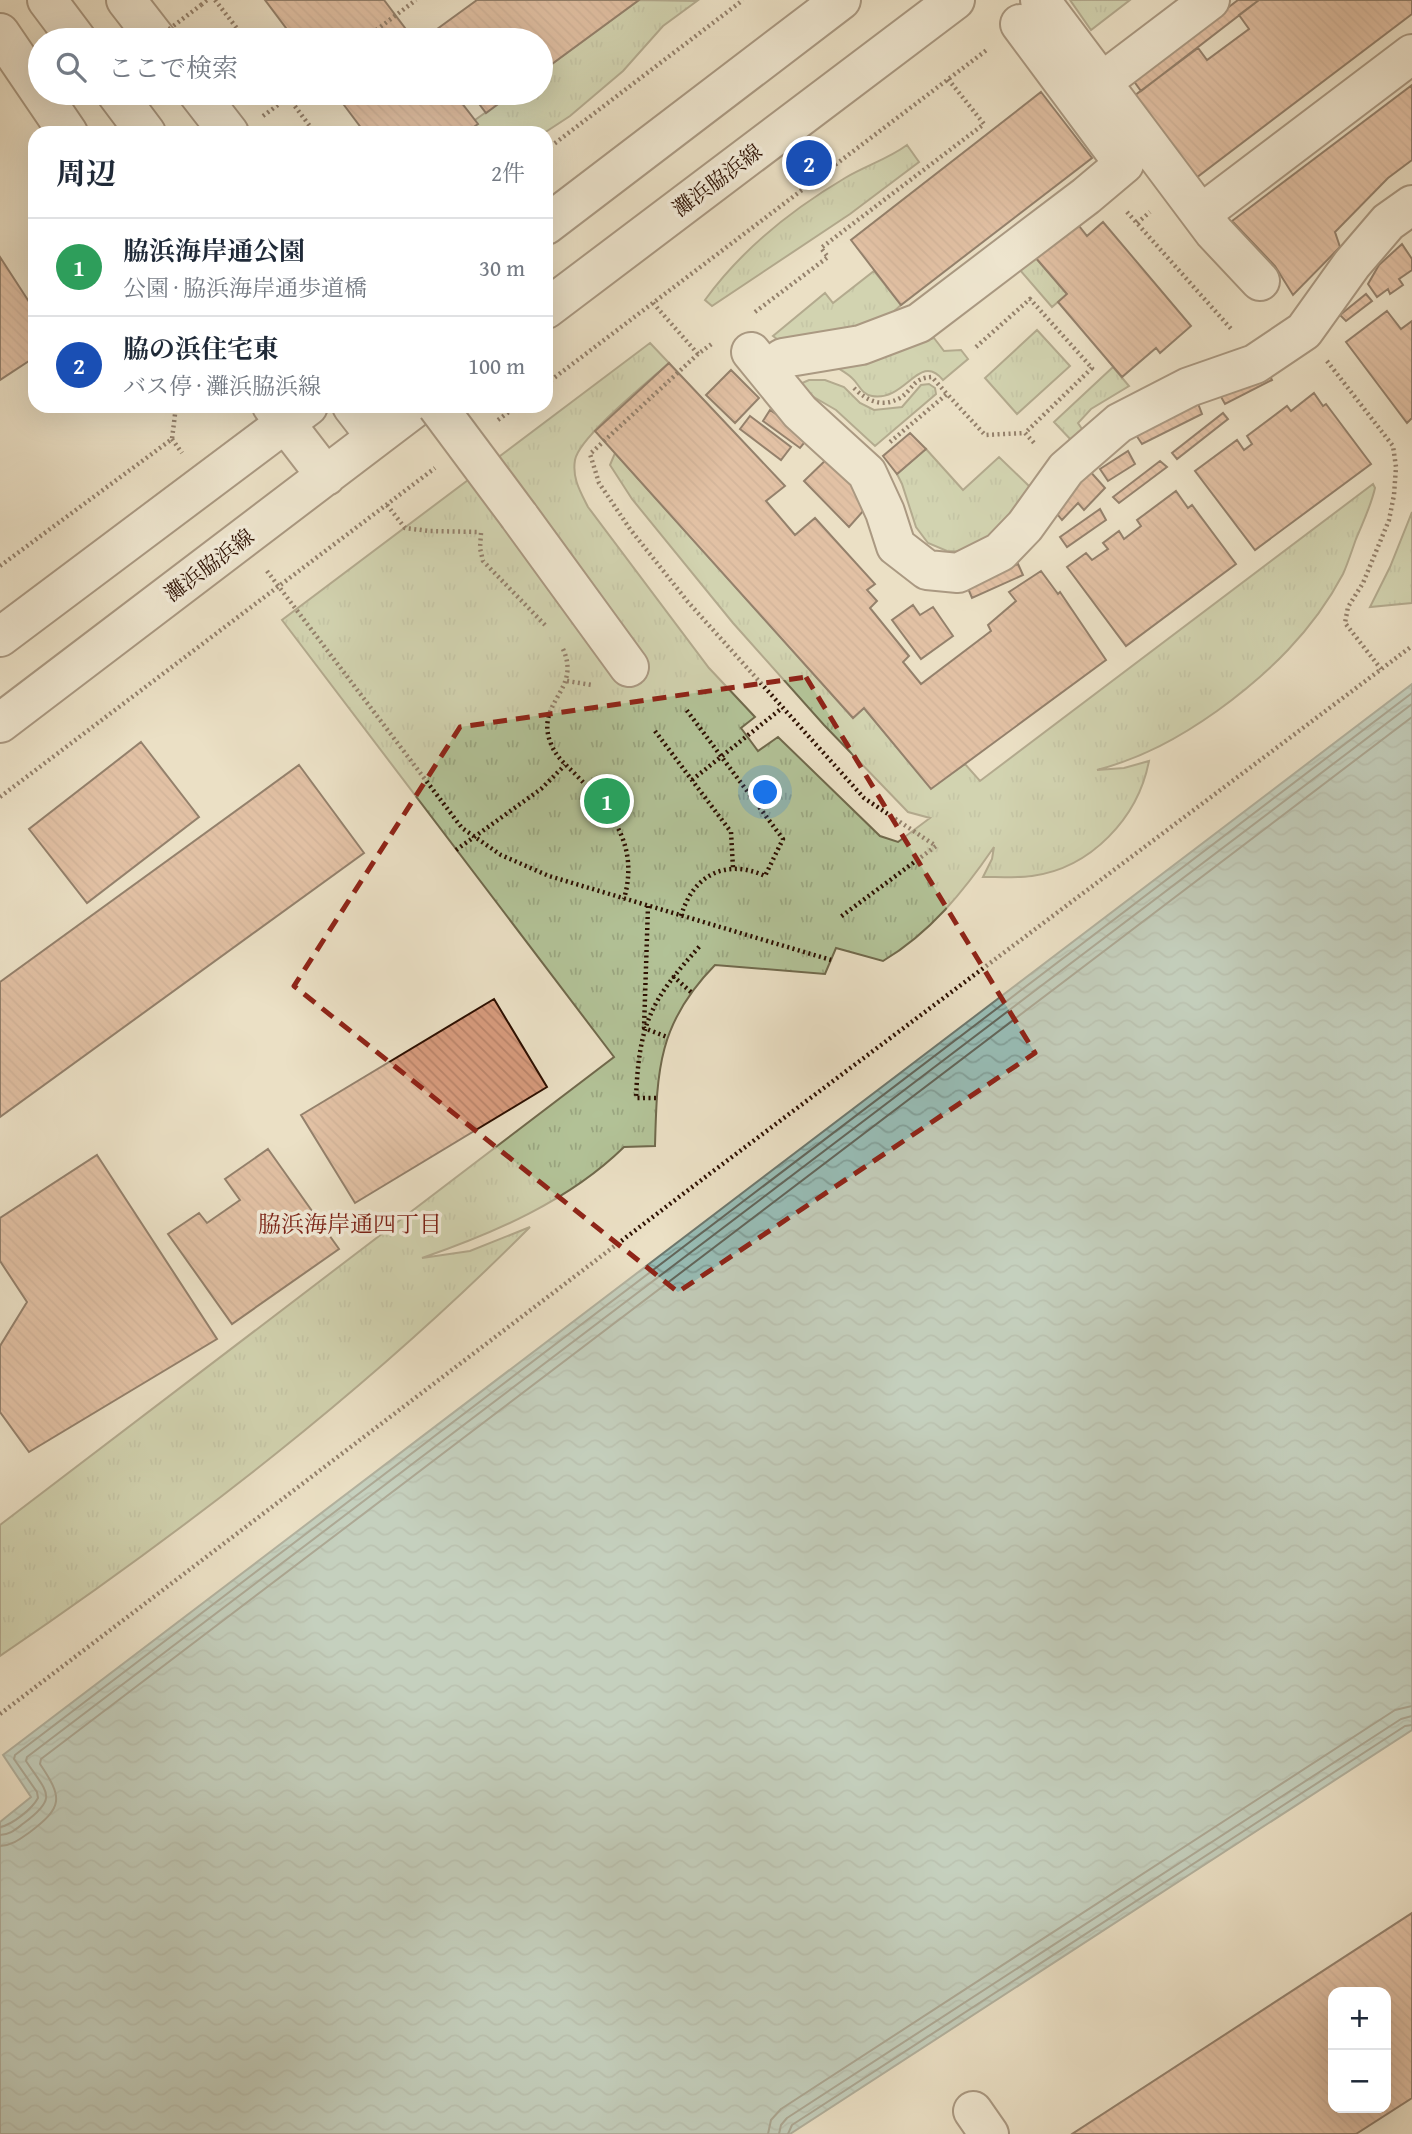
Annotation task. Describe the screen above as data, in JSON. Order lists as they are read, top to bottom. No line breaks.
{"streets":{"street":["灘浜脇浜線"]},"districts":["脇浜海岸通四丁目"],"page":{"search":"ここで検索","heading":["周辺","2件"],"pins":["2","1"],"list":[{"mark":"1","name":"脇浜海岸通公園","note":"公園 · 脇浜海岸通歩道橋","value":"30 m"},{"mark":"2","name":"脇の浜住宅東","note":"バス停 · 灘浜脇浜線","value":"100 m"}],"map_buttons":["+","−"]}}
